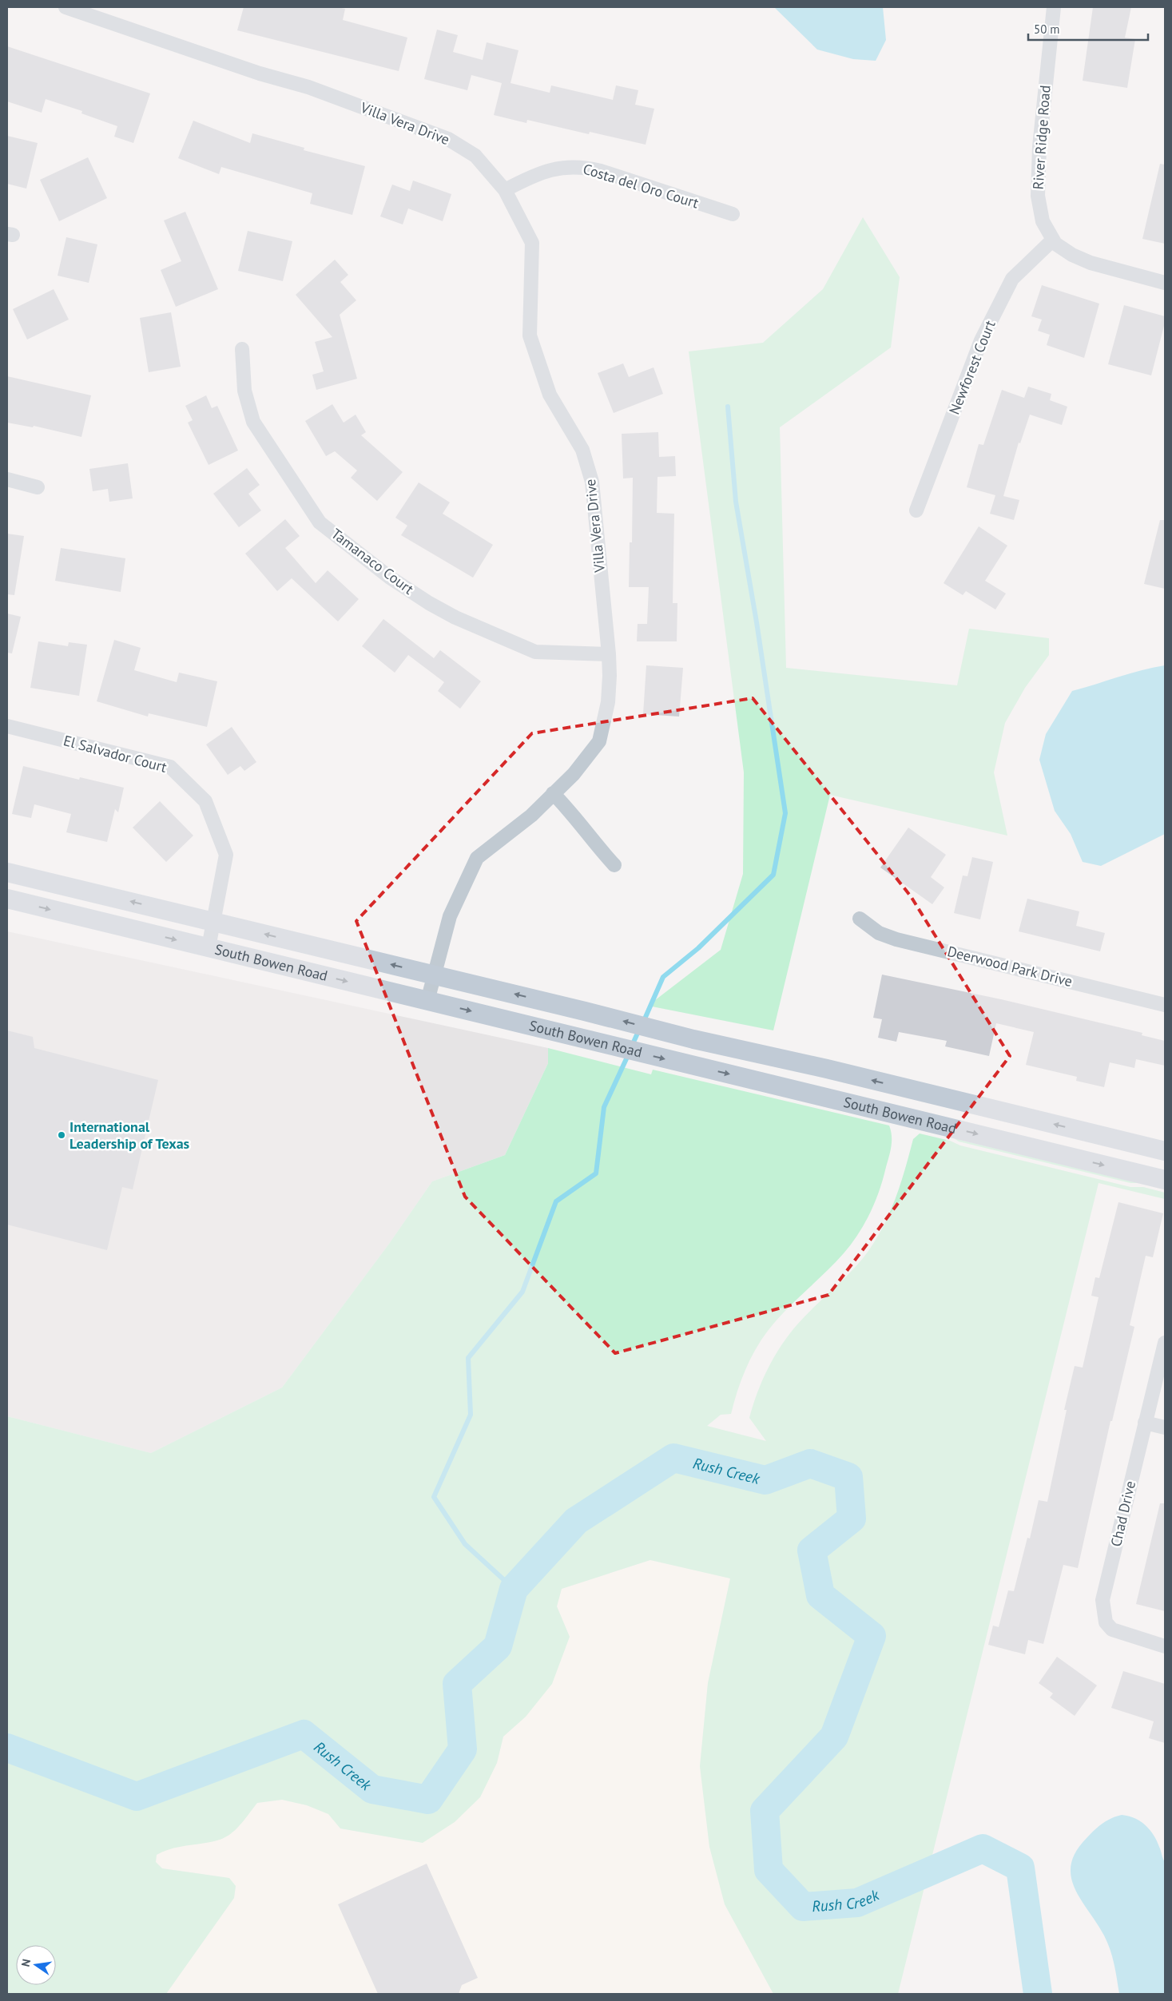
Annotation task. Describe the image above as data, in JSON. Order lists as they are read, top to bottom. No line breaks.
{"streets":{"main road":["South Bowen Road"],"street":["Villa Vera Drive","River Ridge Road","Costa del Oro Court","Newforest Court","Tamanaco Court","El Salvador Court","Deerwood Park Drive","Chad Drive"]},"crossings":[["Villa Vera Drive","Costa del Oro Court"],["Villa Vera Drive","Tamanaco Court"],["Villa Vera Drive","South Bowen Road"],["River Ridge Road","Newforest Court"],["El Salvador Court","South Bowen Road"]],"water":["Rush Creek"],"places":["International Leadership of Texas"],"scale_bar":"50 m","north":"left"}
